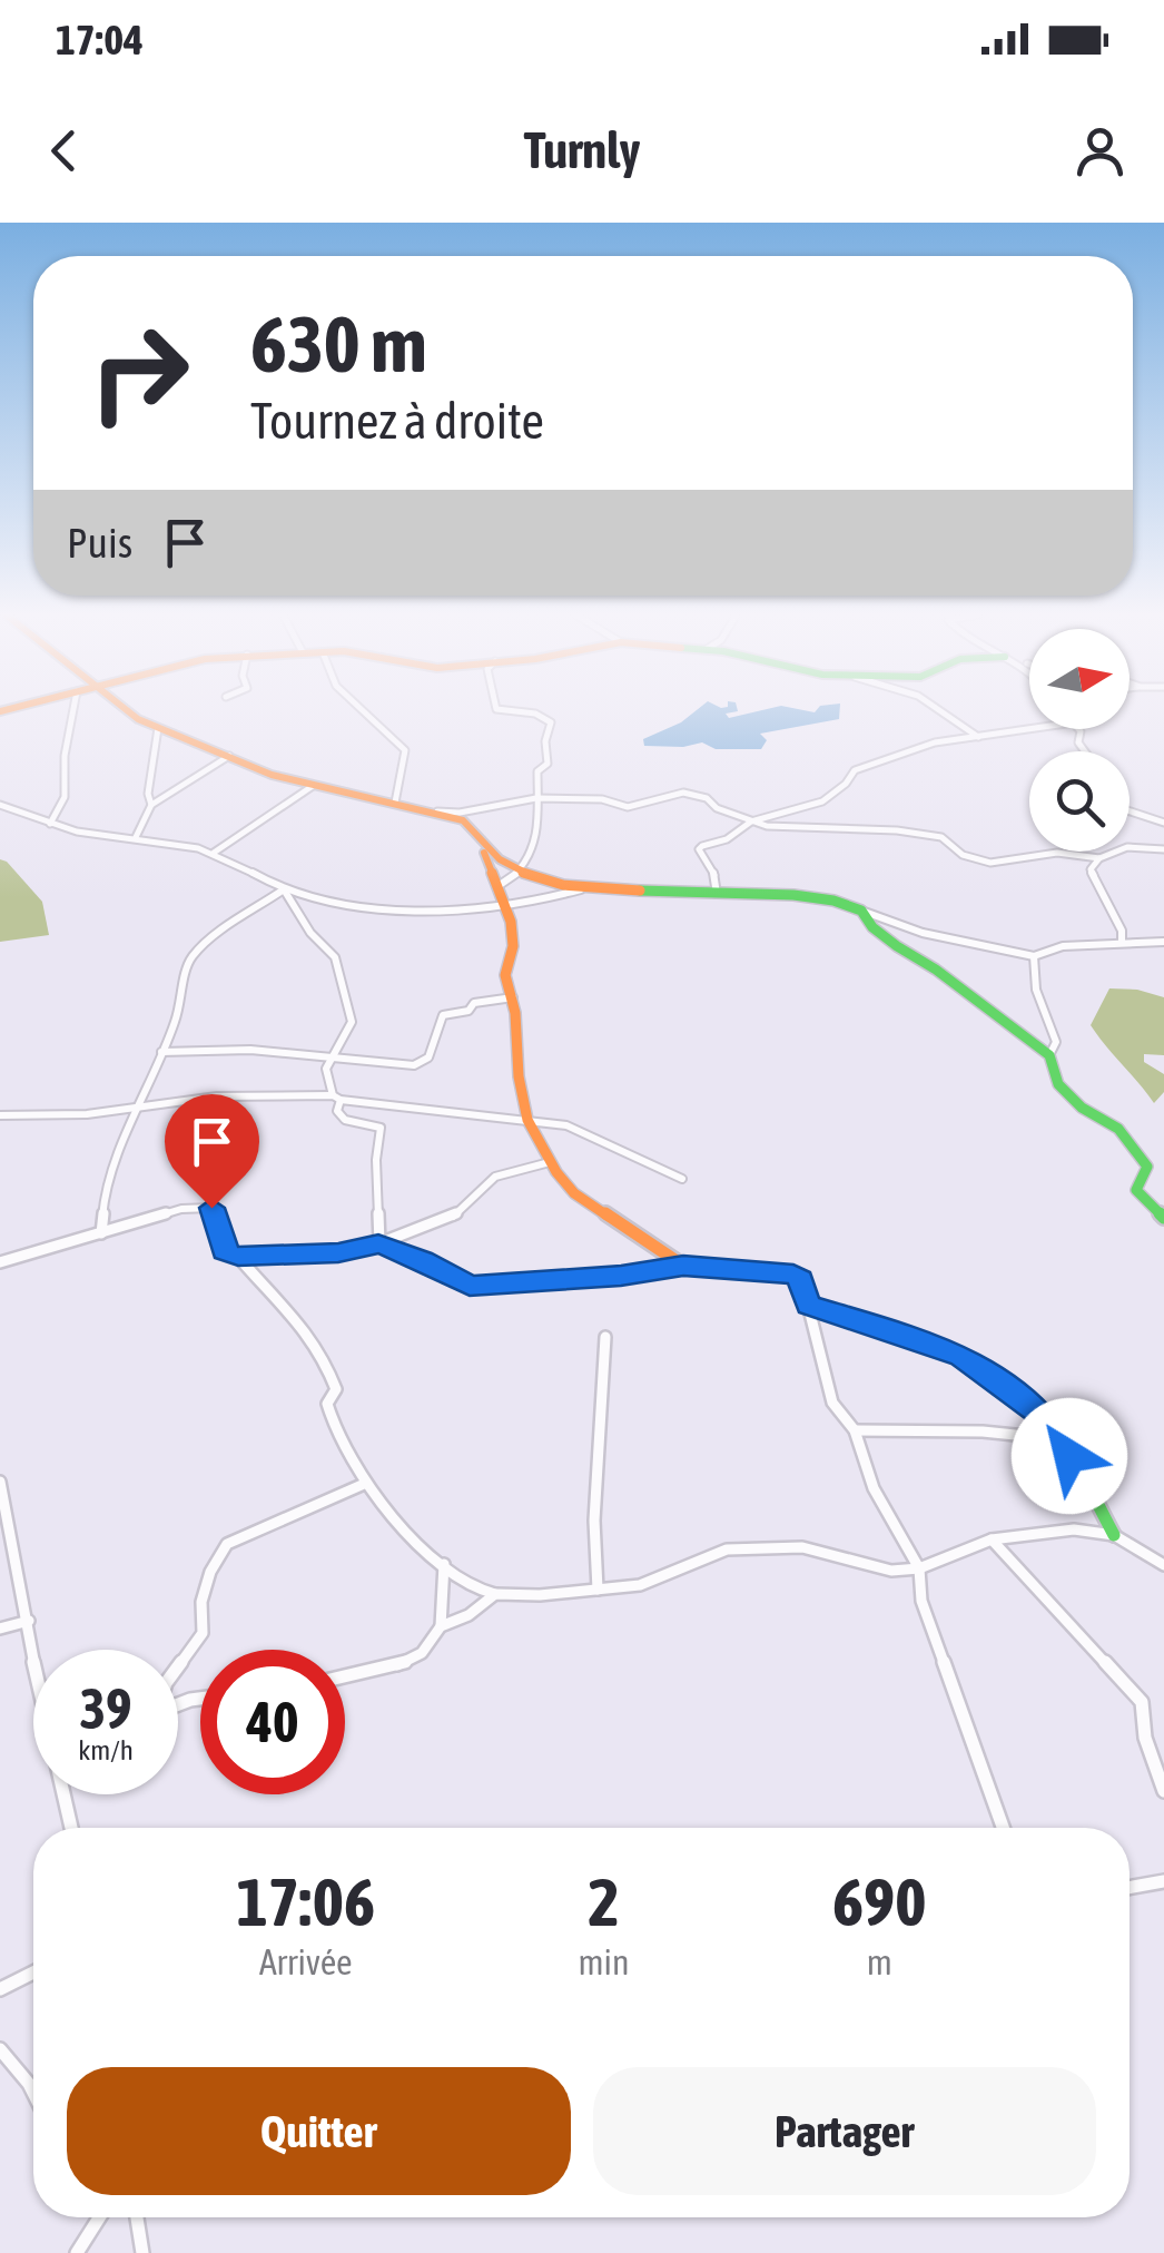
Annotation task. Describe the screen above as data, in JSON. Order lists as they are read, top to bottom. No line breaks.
{"north":"right","page":{"status":"17:04","header":"Turnly","turn":["630 m","Tournez à droite"],"then":"Puis","speed":"39 km/h","limit":"40","eta":["17:06","Arrivée","2","min","690","m"],"buttons":["Quitter","Partager"]}}
